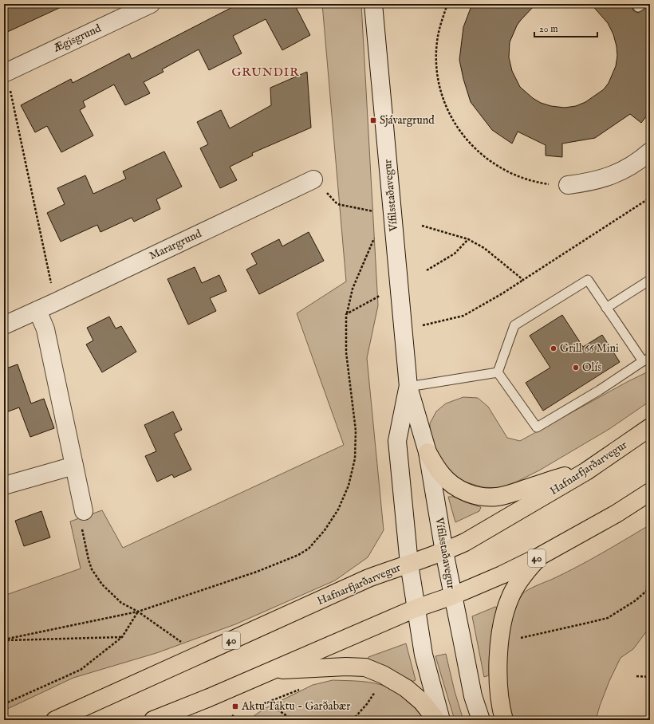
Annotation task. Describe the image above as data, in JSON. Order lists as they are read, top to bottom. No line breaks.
{"streets":{"main road":["Hafnarfjarðarvegur","40"],"street":["Ægisgrund","Vífilsstaðavegur","Marargrund"]},"crossings":[["Vífilsstaðavegur","Hafnarfjarðarvegur"],["Vífilsstaðavegur","40"]],"districts":["GRUNDIR"],"places":{"transit":["Sjávargrund","Aktu Taktu - Garðabær"],"other":["Grill 66 Mini","Olís"]},"scale_bar":"20 m"}
